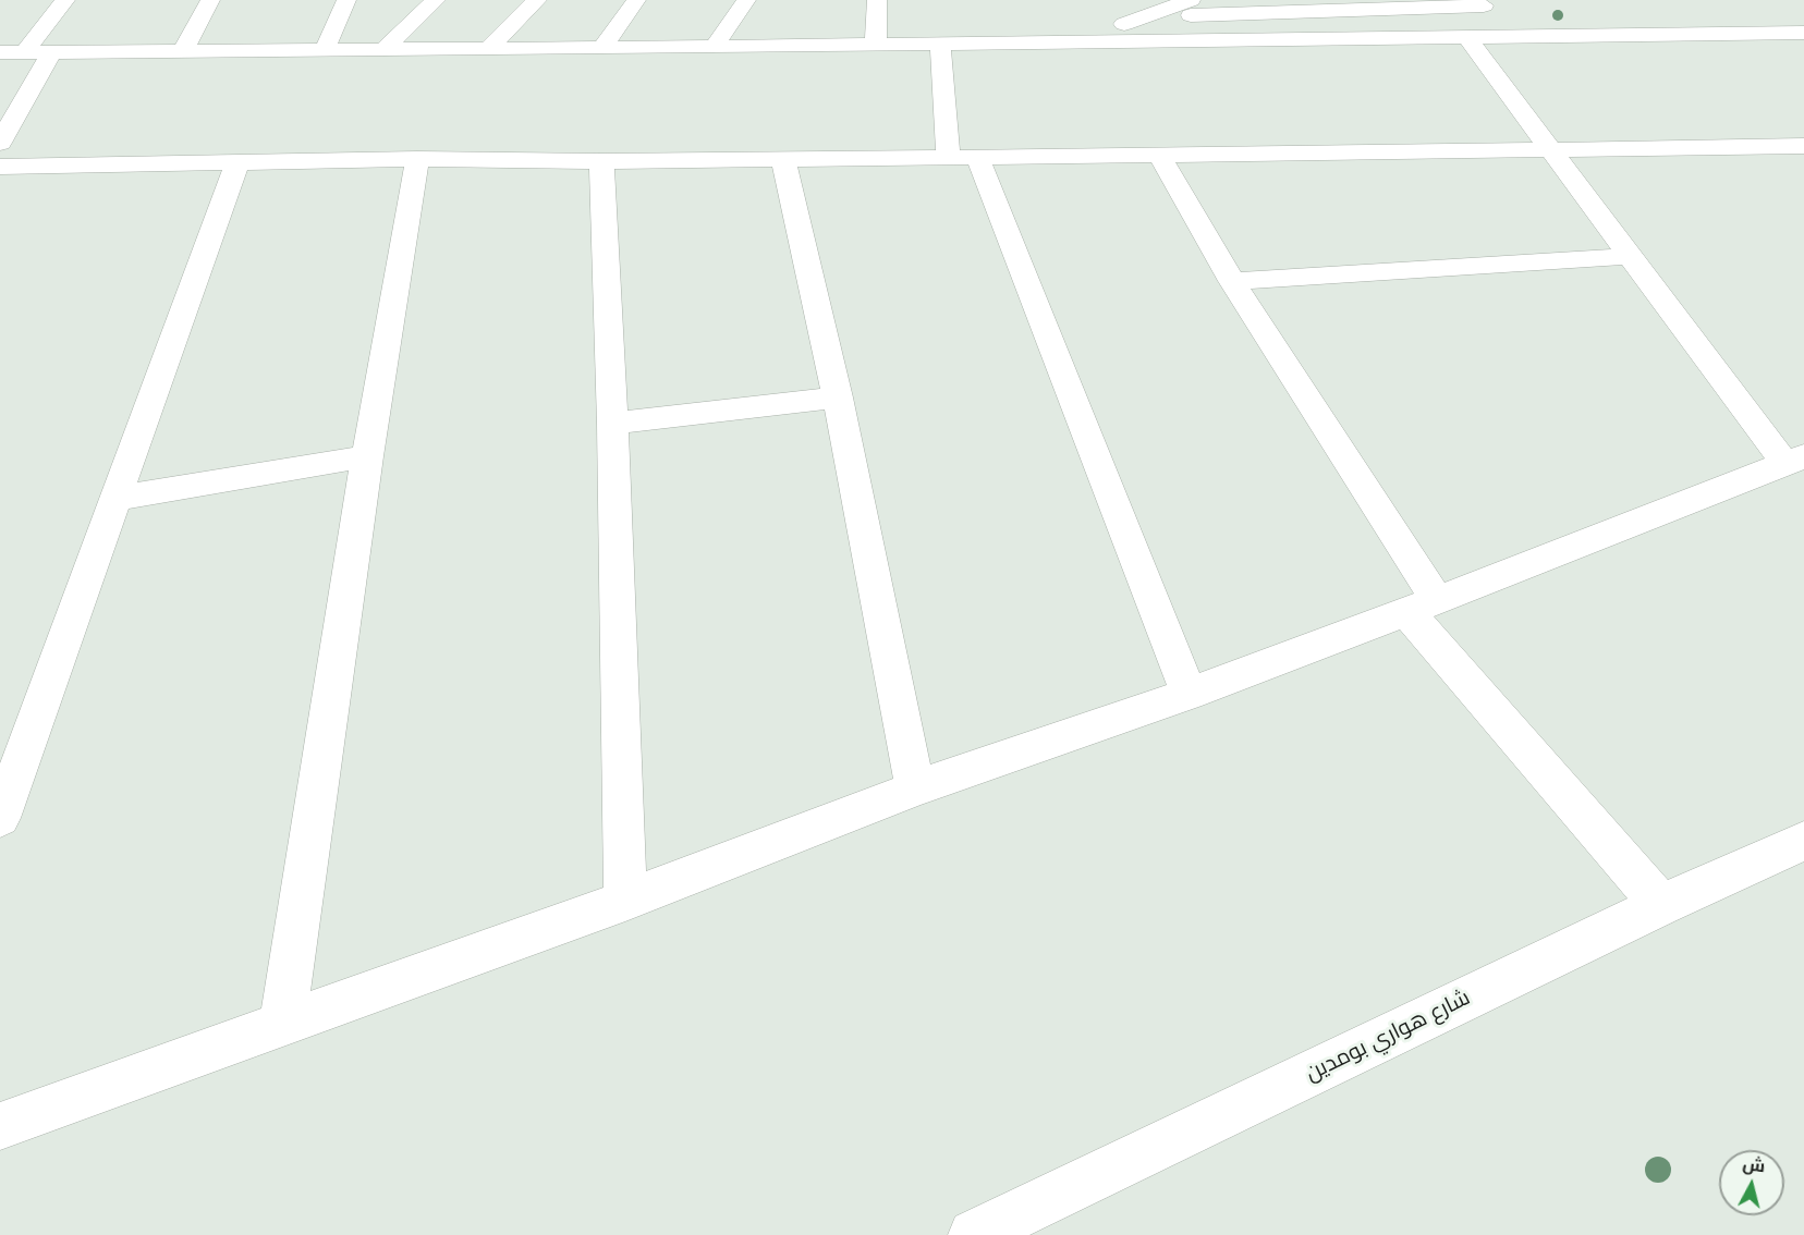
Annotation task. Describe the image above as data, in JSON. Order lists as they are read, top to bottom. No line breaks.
{"streets":{"street":["شارع هواري بومدين"]},"north":"top"}
